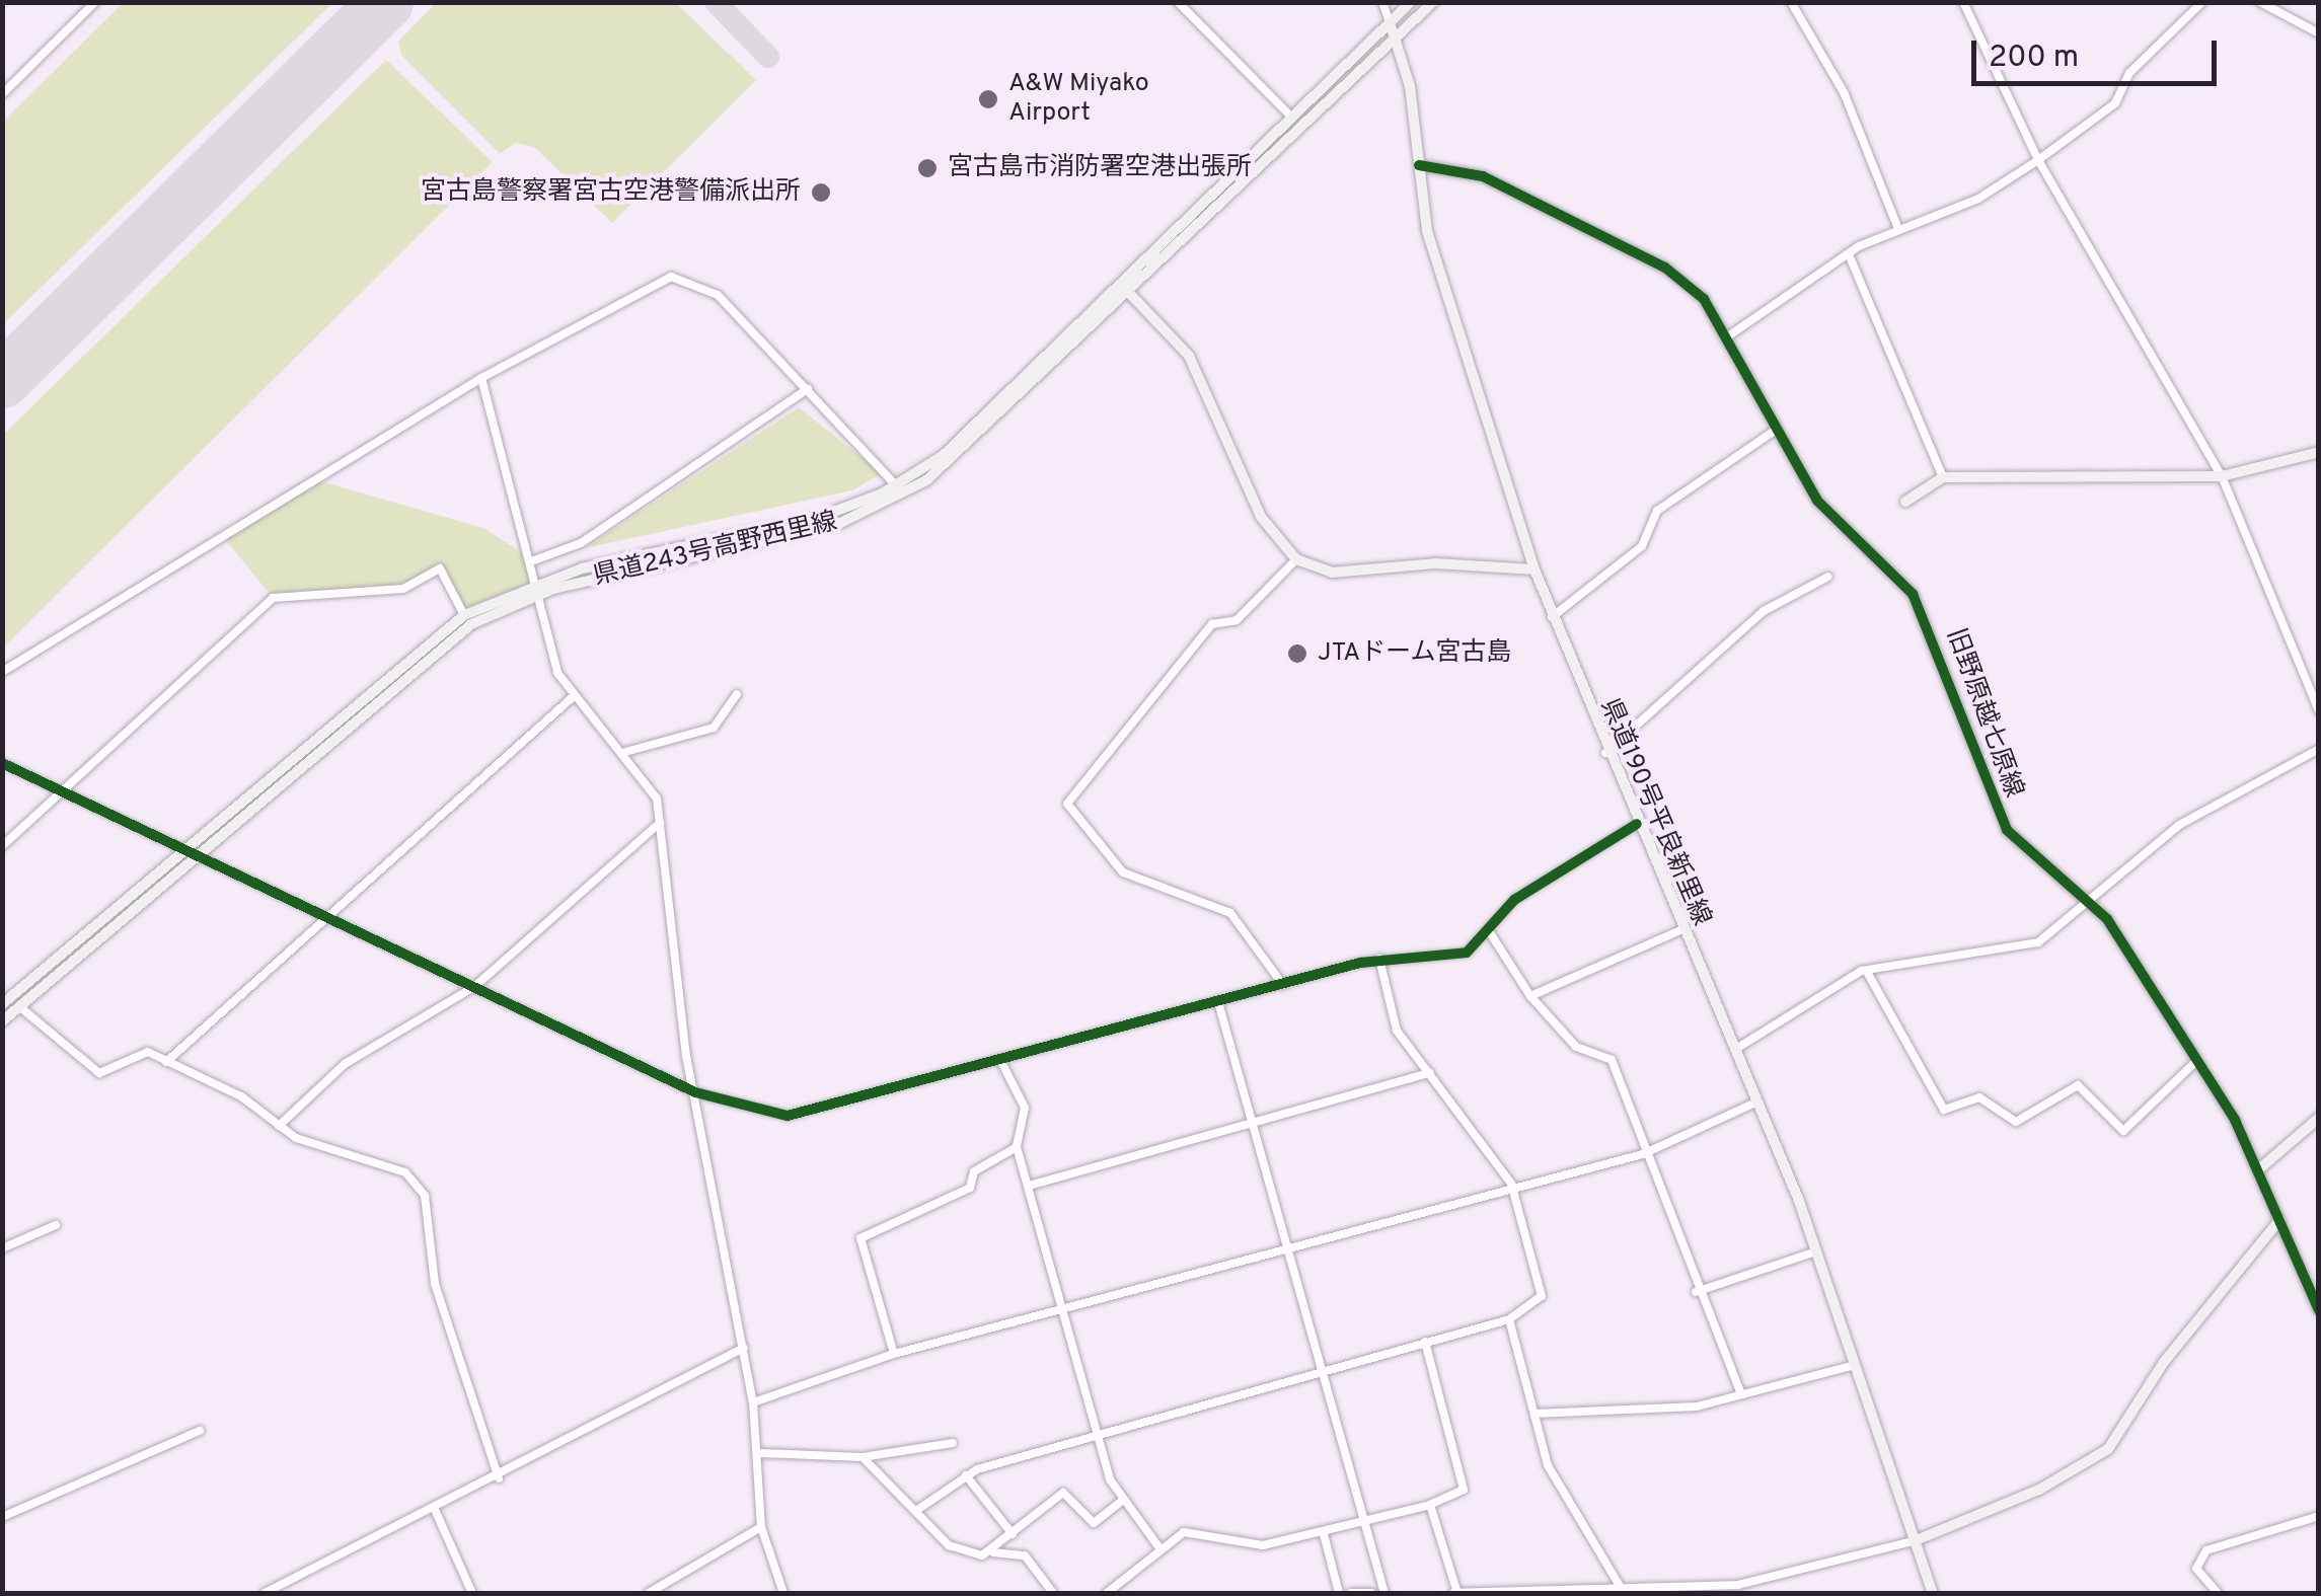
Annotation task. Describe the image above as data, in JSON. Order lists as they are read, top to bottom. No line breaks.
{"streets":{"main road":["県道243号高野西里線","旧野原越七原線","県道190号平良新里線"]},"crossings":[["県道243号高野西里線","県道190号平良新里線"],["旧野原越七原線","県道190号平良新里線"]],"places":["A&W Miyako Airport","宮古島市消防署空港出張所","宮古島警察署宮古空港警備派出所","JTAドーム宮古島"],"scale_bar":"200 m"}
